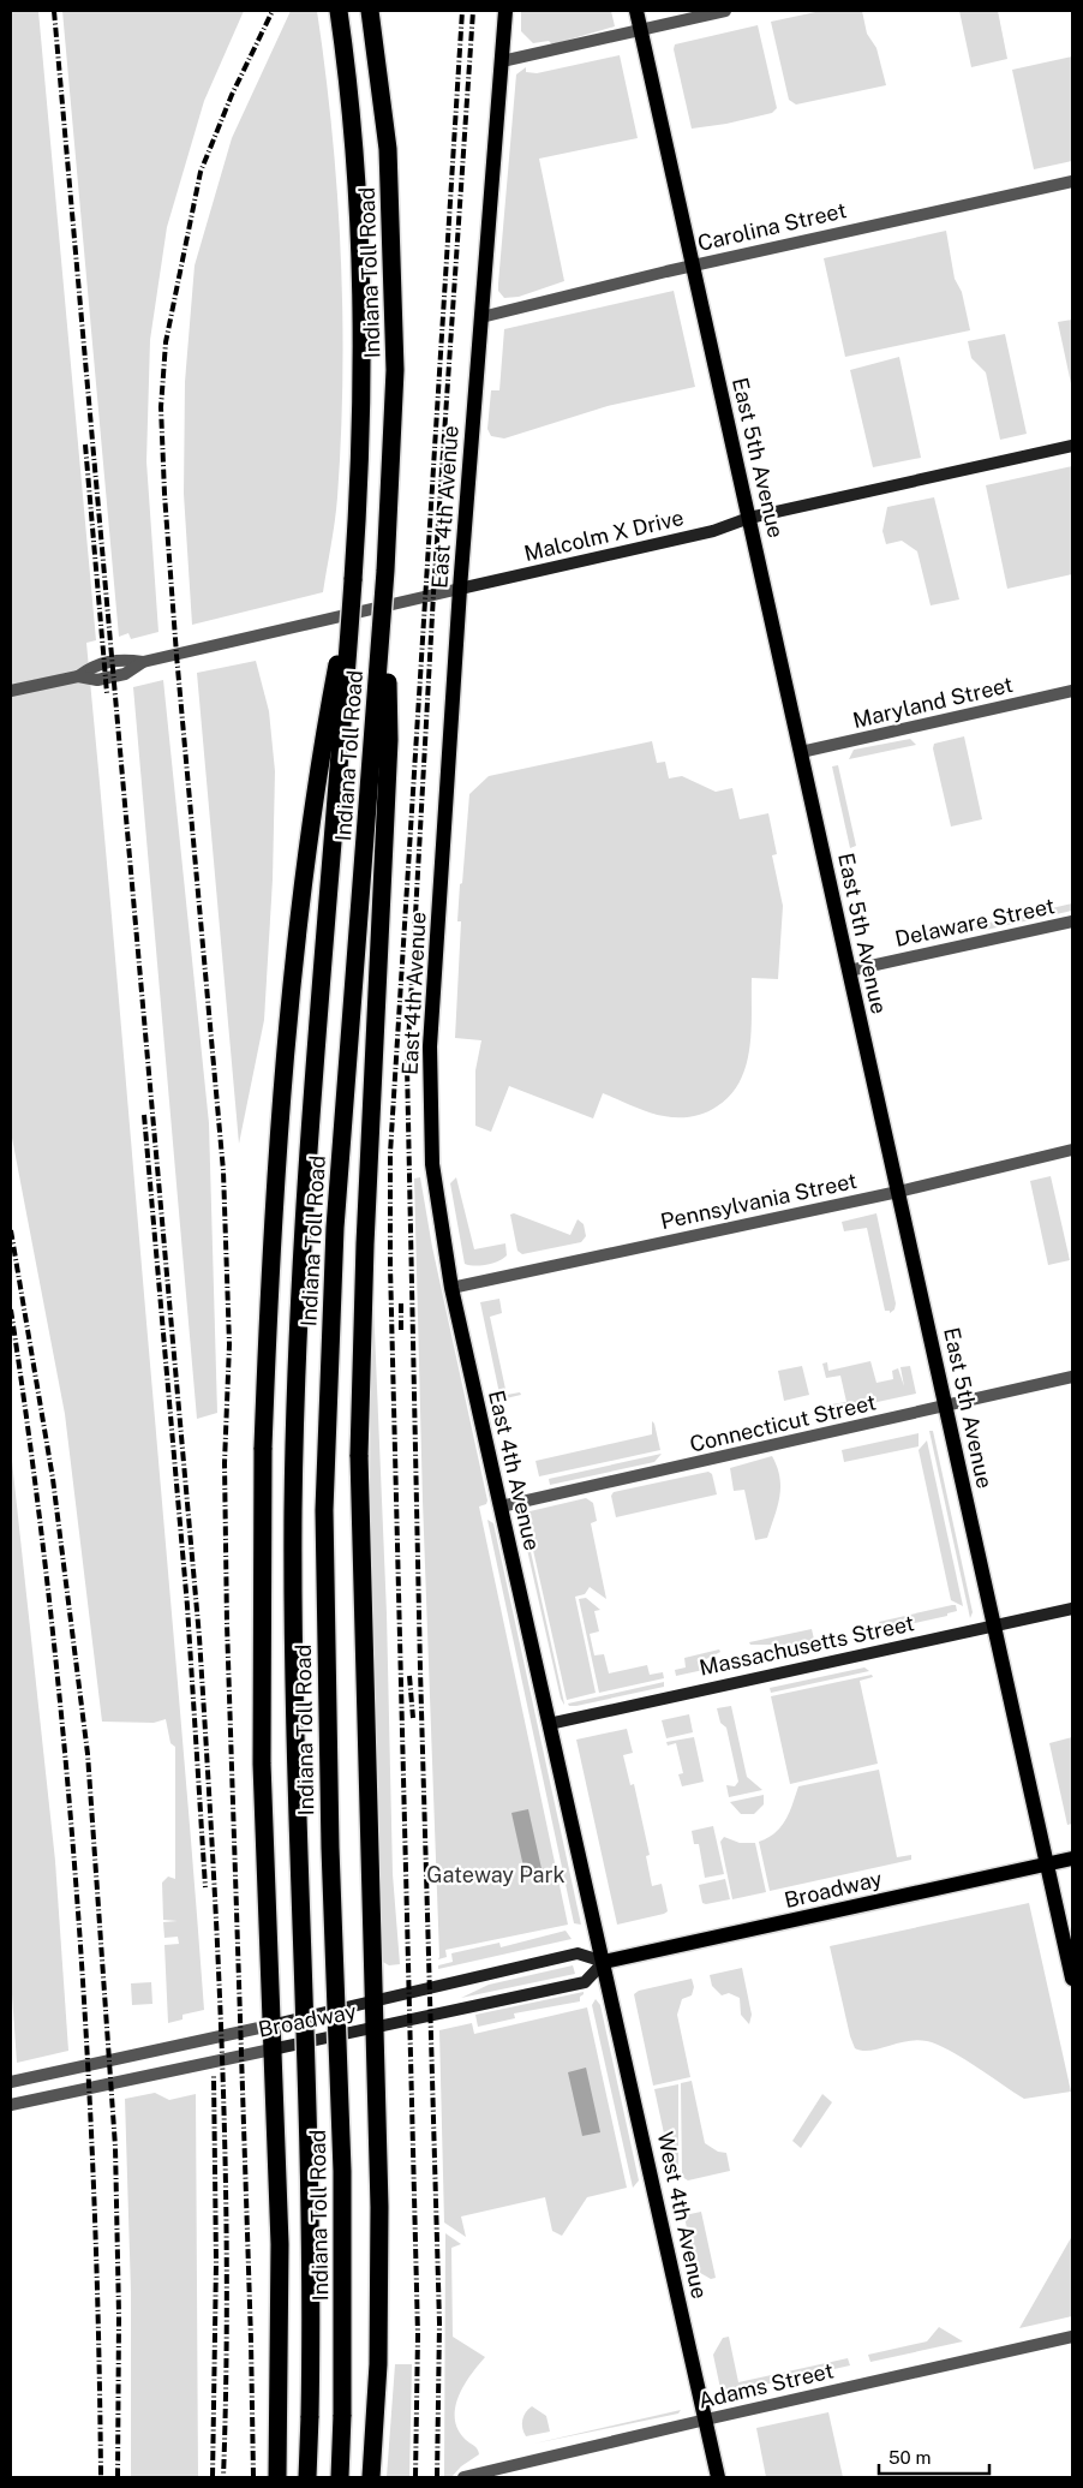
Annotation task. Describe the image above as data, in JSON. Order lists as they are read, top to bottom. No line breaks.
{"streets":{"highway":["Indiana Toll Road"],"main road":["East 5th Avenue","East 4th Avenue","Broadway","West 4th Avenue"],"street":["Carolina Street","Malcolm X Drive","Maryland Street","Delaware Street","Pennsylvania Street","Connecticut Street","Massachusetts Street","Adams Street"]},"crossings":[["Carolina Street","East 5th Avenue"],["Carolina Street","East 4th Avenue"],["East 5th Avenue","Malcolm X Drive"],["East 5th Avenue","Maryland Street"],["East 5th Avenue","Delaware Street"],["East 5th Avenue","Pennsylvania Street"],["East 5th Avenue","Connecticut Street"],["East 5th Avenue","Massachusetts Street"],["East 5th Avenue","Broadway"],["East 4th Avenue","Malcolm X Drive"],["East 4th Avenue","Pennsylvania Street"],["East 4th Avenue","Connecticut Street"],["East 4th Avenue","Massachusetts Street"],["East 4th Avenue","Broadway"],["East 4th Avenue","West 4th Avenue"],["Broadway","West 4th Avenue"],["West 4th Avenue","Adams Street"]],"parks":["Gateway Park"],"scale_bar":"50 m"}
